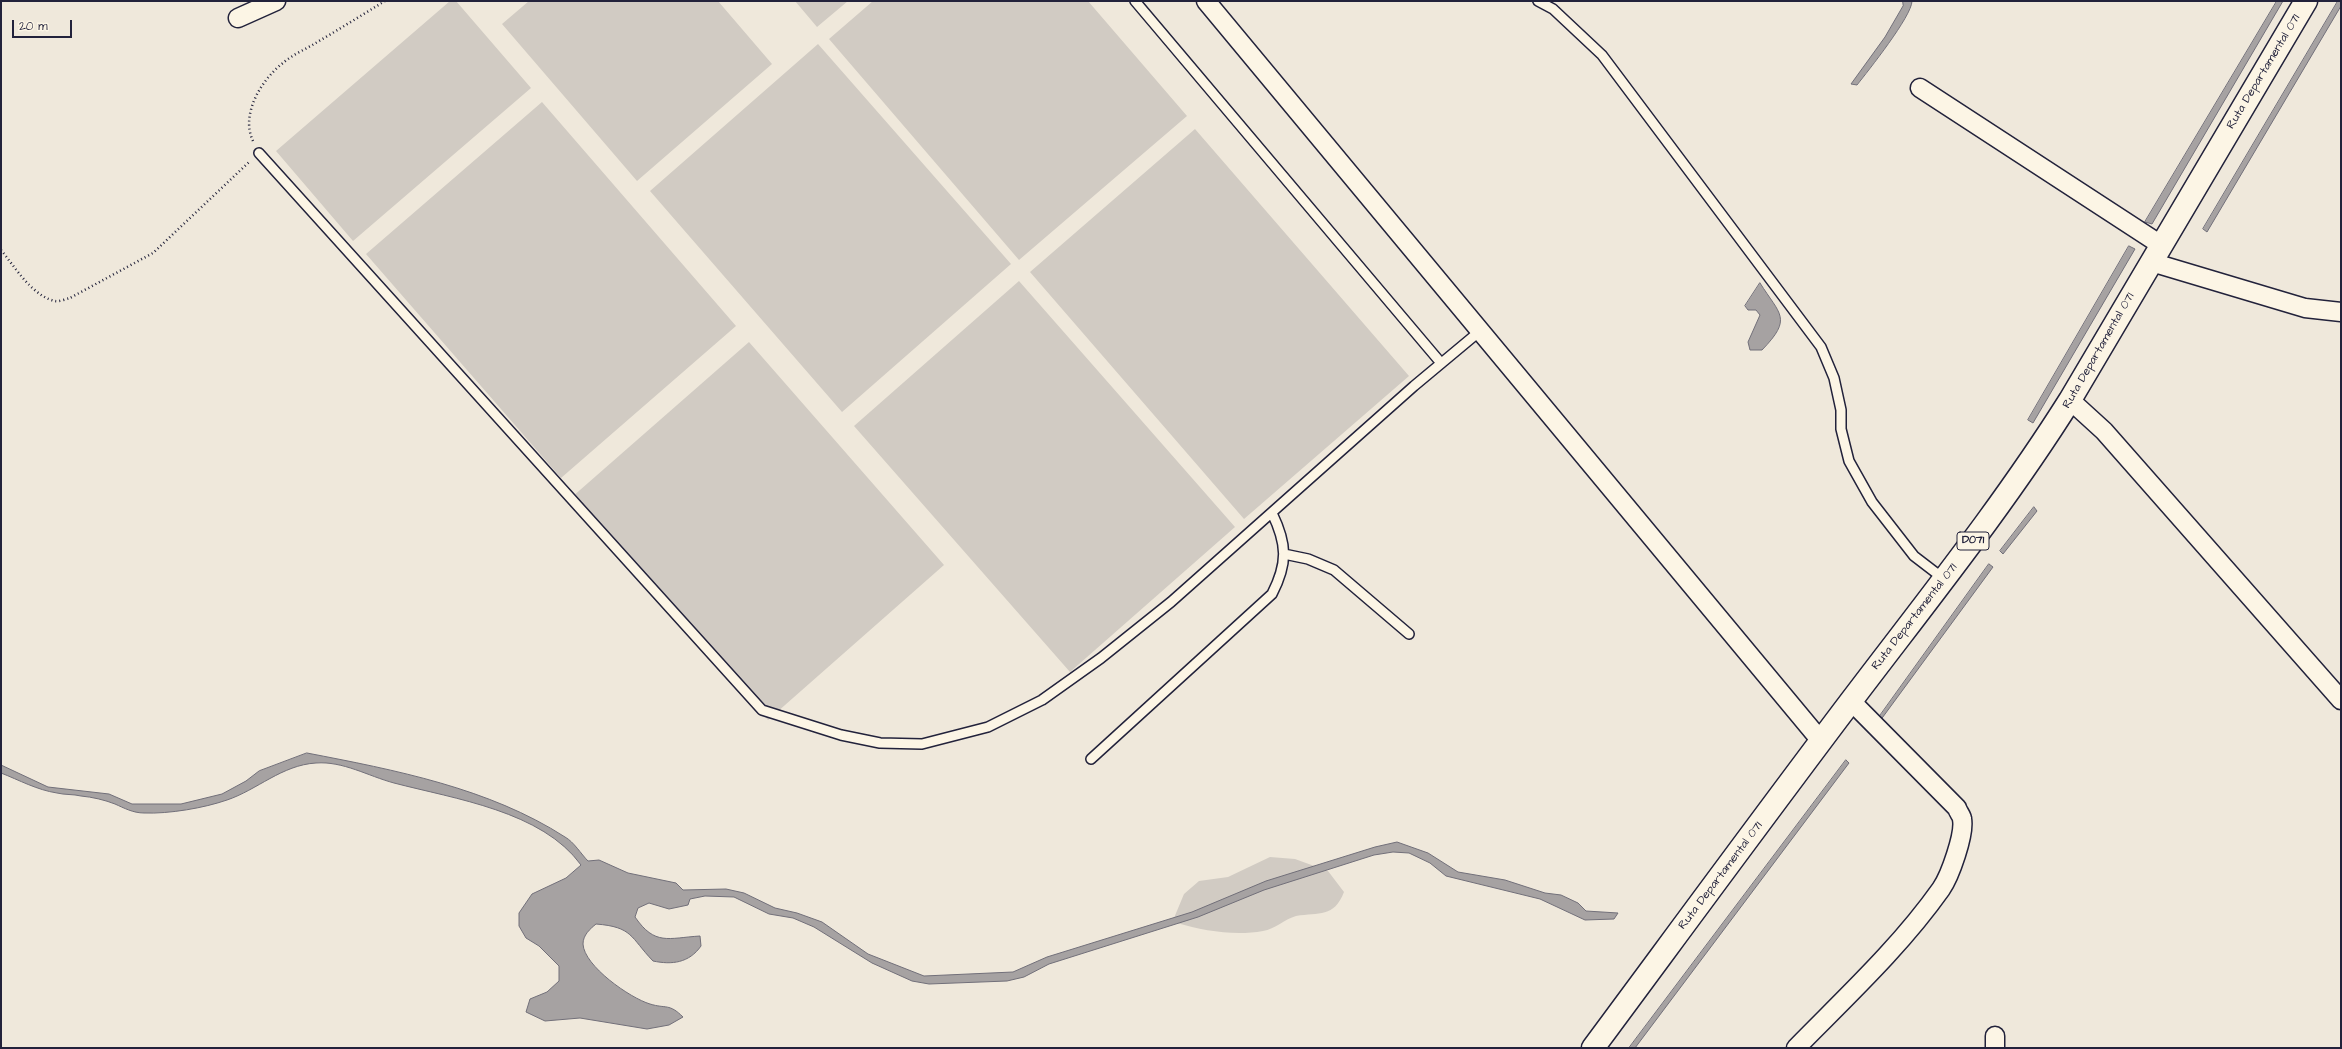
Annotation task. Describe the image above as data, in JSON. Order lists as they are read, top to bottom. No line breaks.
{"streets":{"main road":["Ruta Departamental 071","D071"]},"scale_bar":"20 m"}
